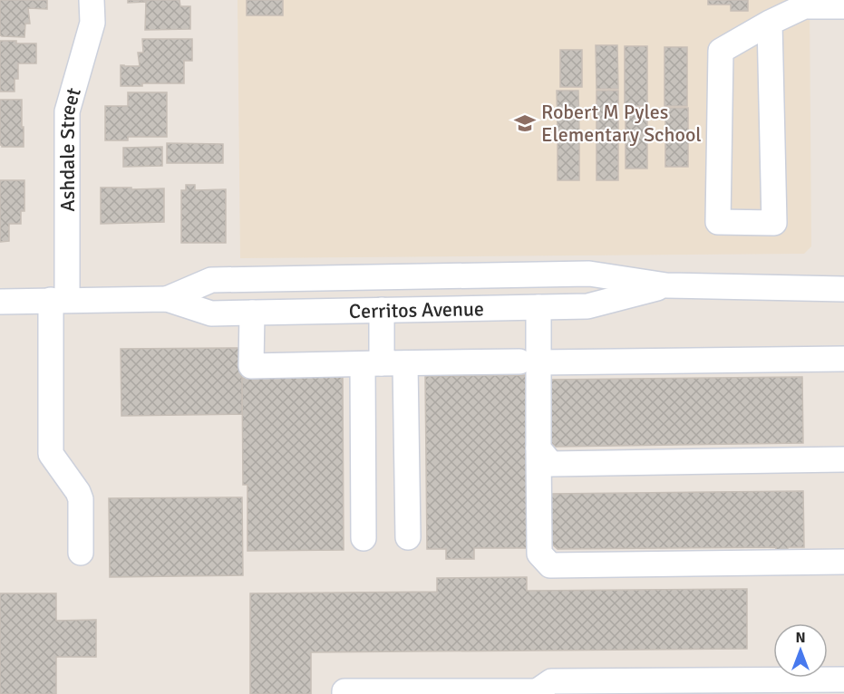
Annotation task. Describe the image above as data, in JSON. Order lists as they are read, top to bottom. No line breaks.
{"streets":{"street":["Ashdale Street","Cerritos Avenue"]},"crossings":[["Ashdale Street","Cerritos Avenue"]],"places":{"school or university":["Robert M Pyles Elementary School"]},"north":"top"}
